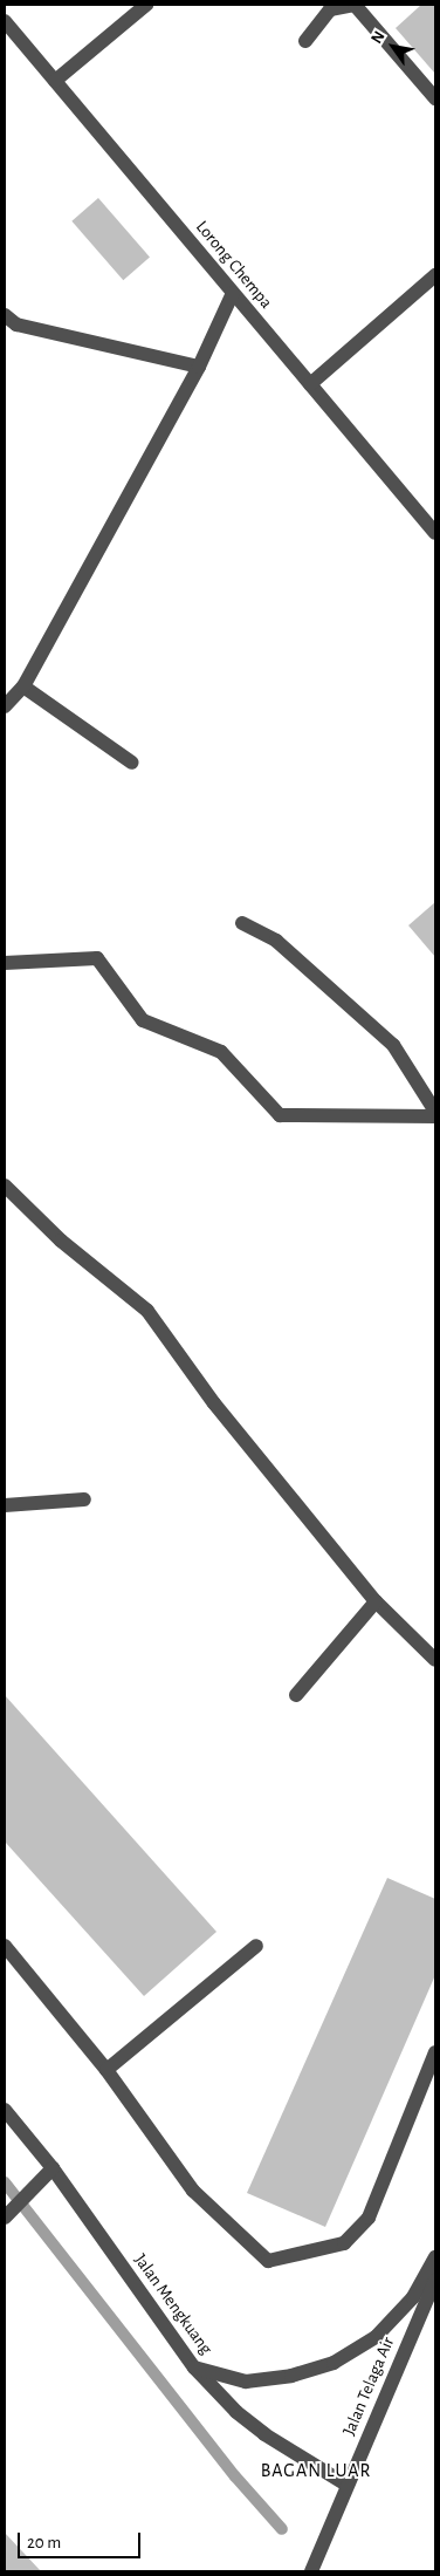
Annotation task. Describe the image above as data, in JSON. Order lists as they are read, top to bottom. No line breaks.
{"streets":{"street":["Lorong Chempa","Jalan Mengkuang","Jalan Telaga Air"]},"crossings":[["Jalan Mengkuang","Jalan Telaga Air"]],"districts":["BAGAN LUAR"],"scale_bar":"20 m","north":"top left"}
